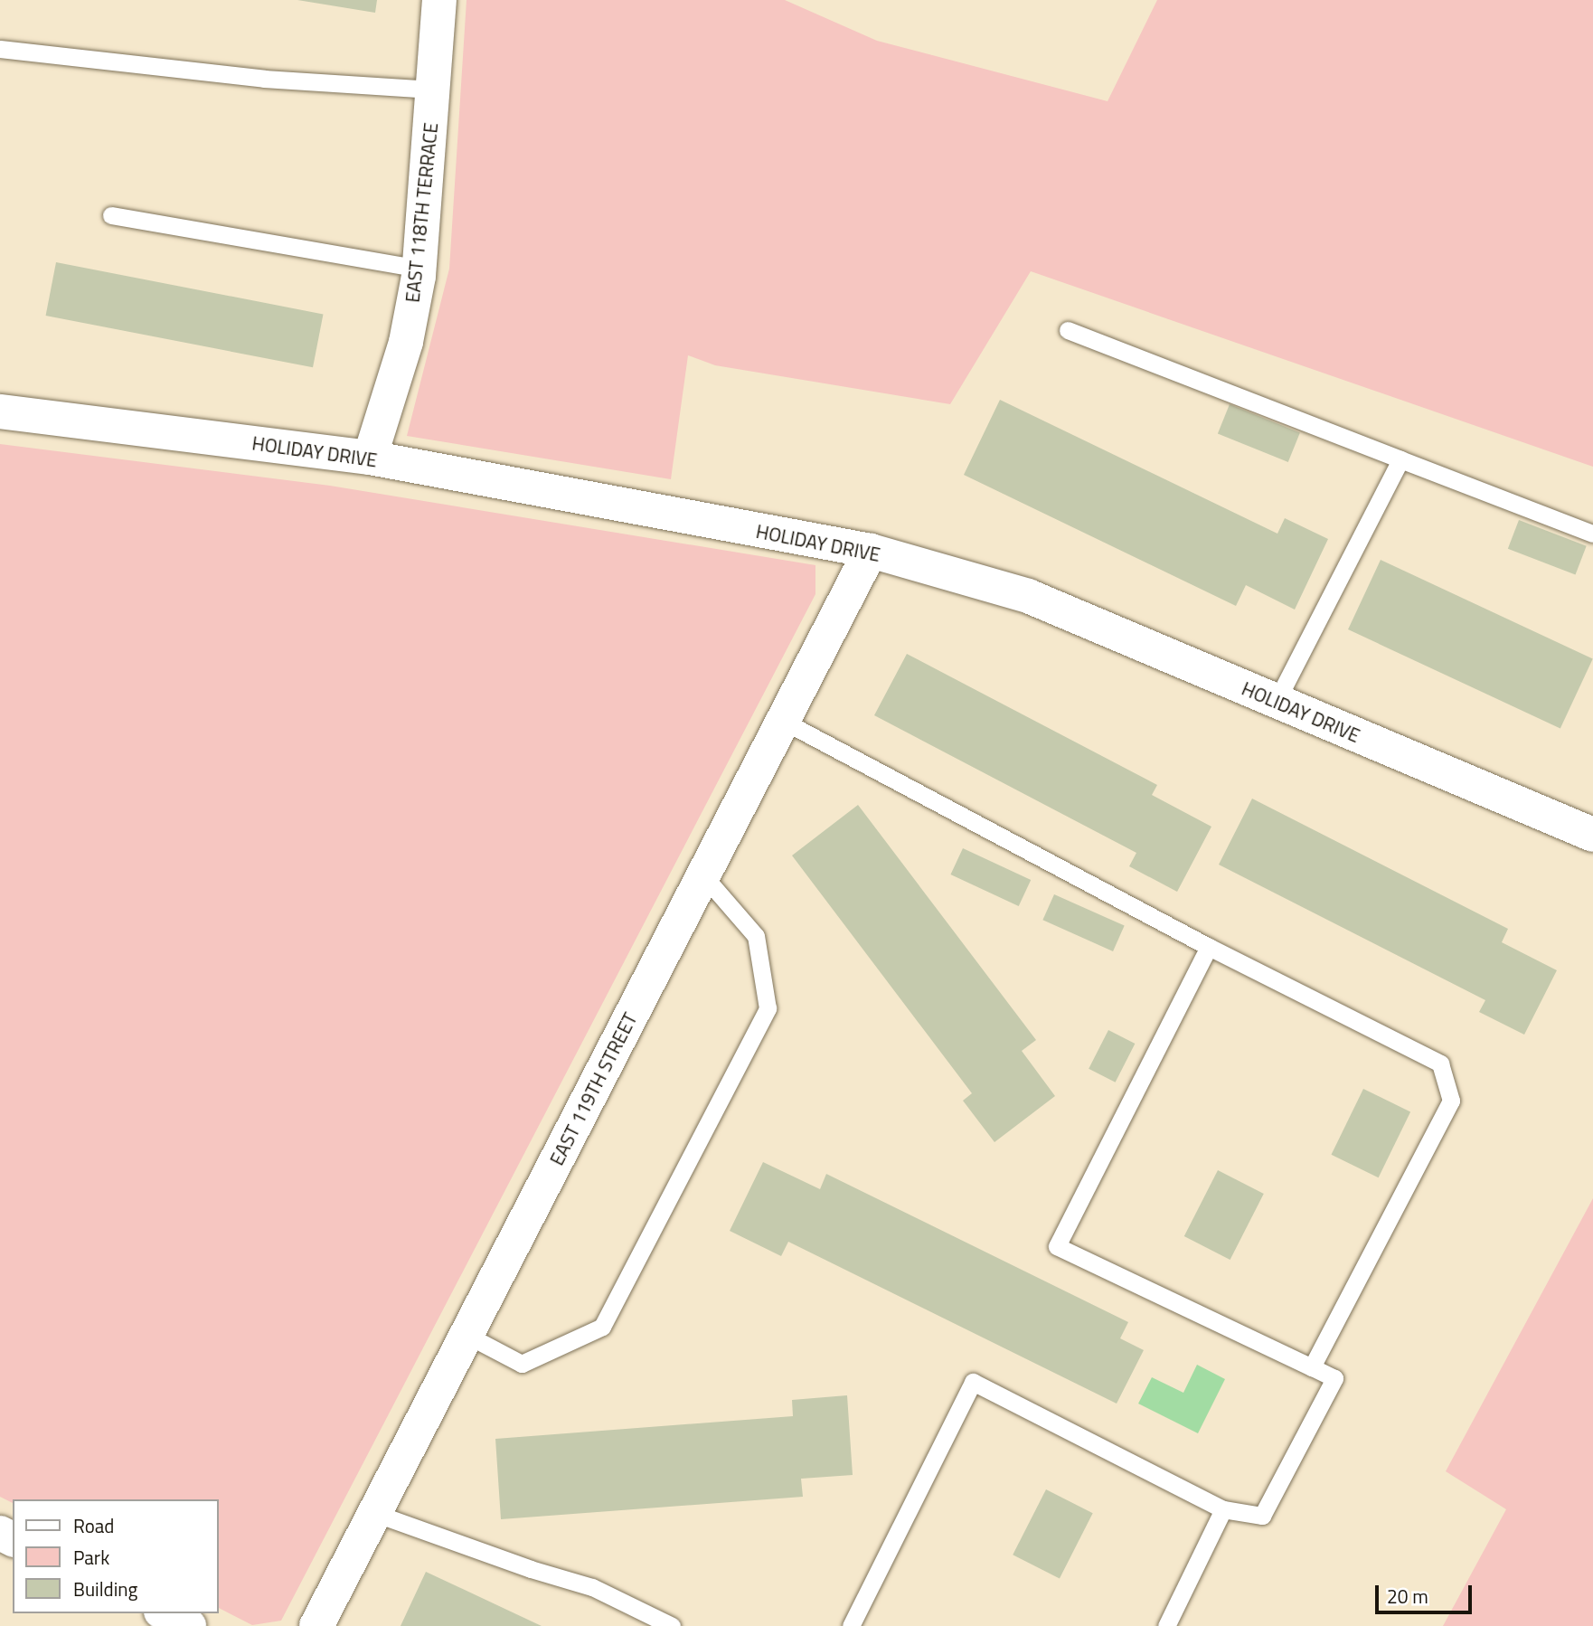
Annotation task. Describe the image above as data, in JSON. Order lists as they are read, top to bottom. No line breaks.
{"streets":{"street":["EAST 118TH TERRACE","HOLIDAY DRIVE","EAST 119TH STREET"]},"crossings":[["EAST 118TH TERRACE","HOLIDAY DRIVE"],["HOLIDAY DRIVE","EAST 119TH STREET"]],"legend":["Road","Park","Building"],"scale_bar":"20 m"}
